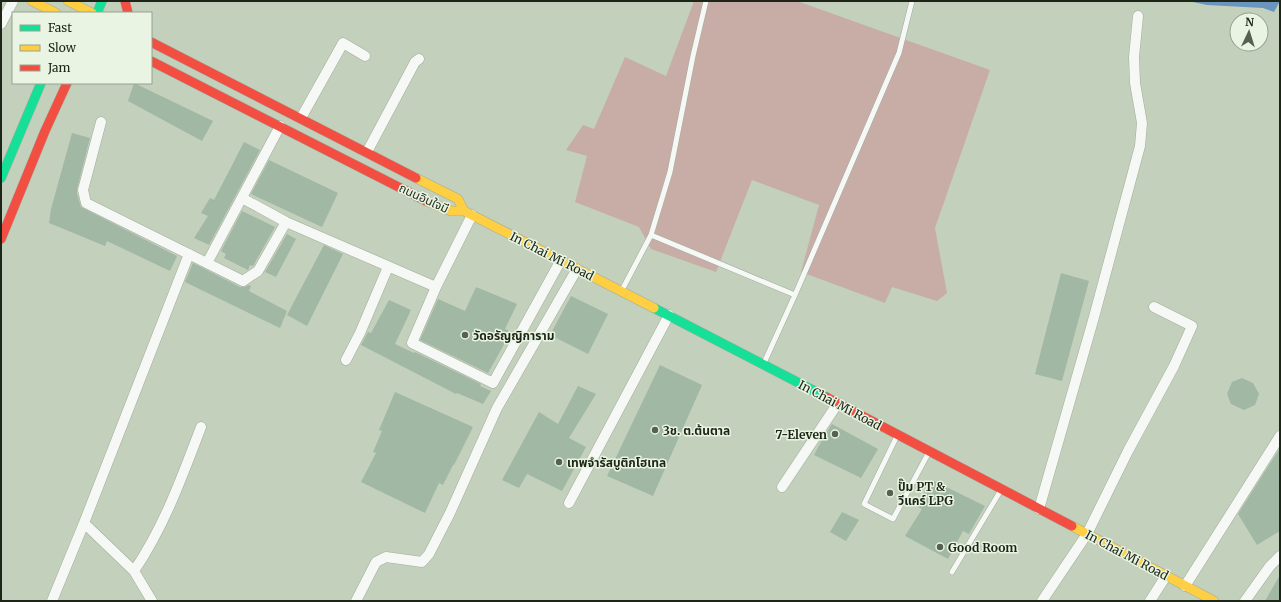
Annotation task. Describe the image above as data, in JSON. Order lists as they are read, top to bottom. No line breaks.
{"streets":{"main road":["ถนนอินใจมี","In Chai Mi Road"]},"crossings":[["ถนนอินใจมี","In Chai Mi Road"]],"places":["วัดอรัญญิการาม","3ช. ต.ต้นตาล","7-Eleven","เทพจำรัสบูติกโฮเทล","ปั๊ม PT & วีแคร์ LPG","Good Room"],"legend":["Fast","Slow","Jam"],"north":"top"}
